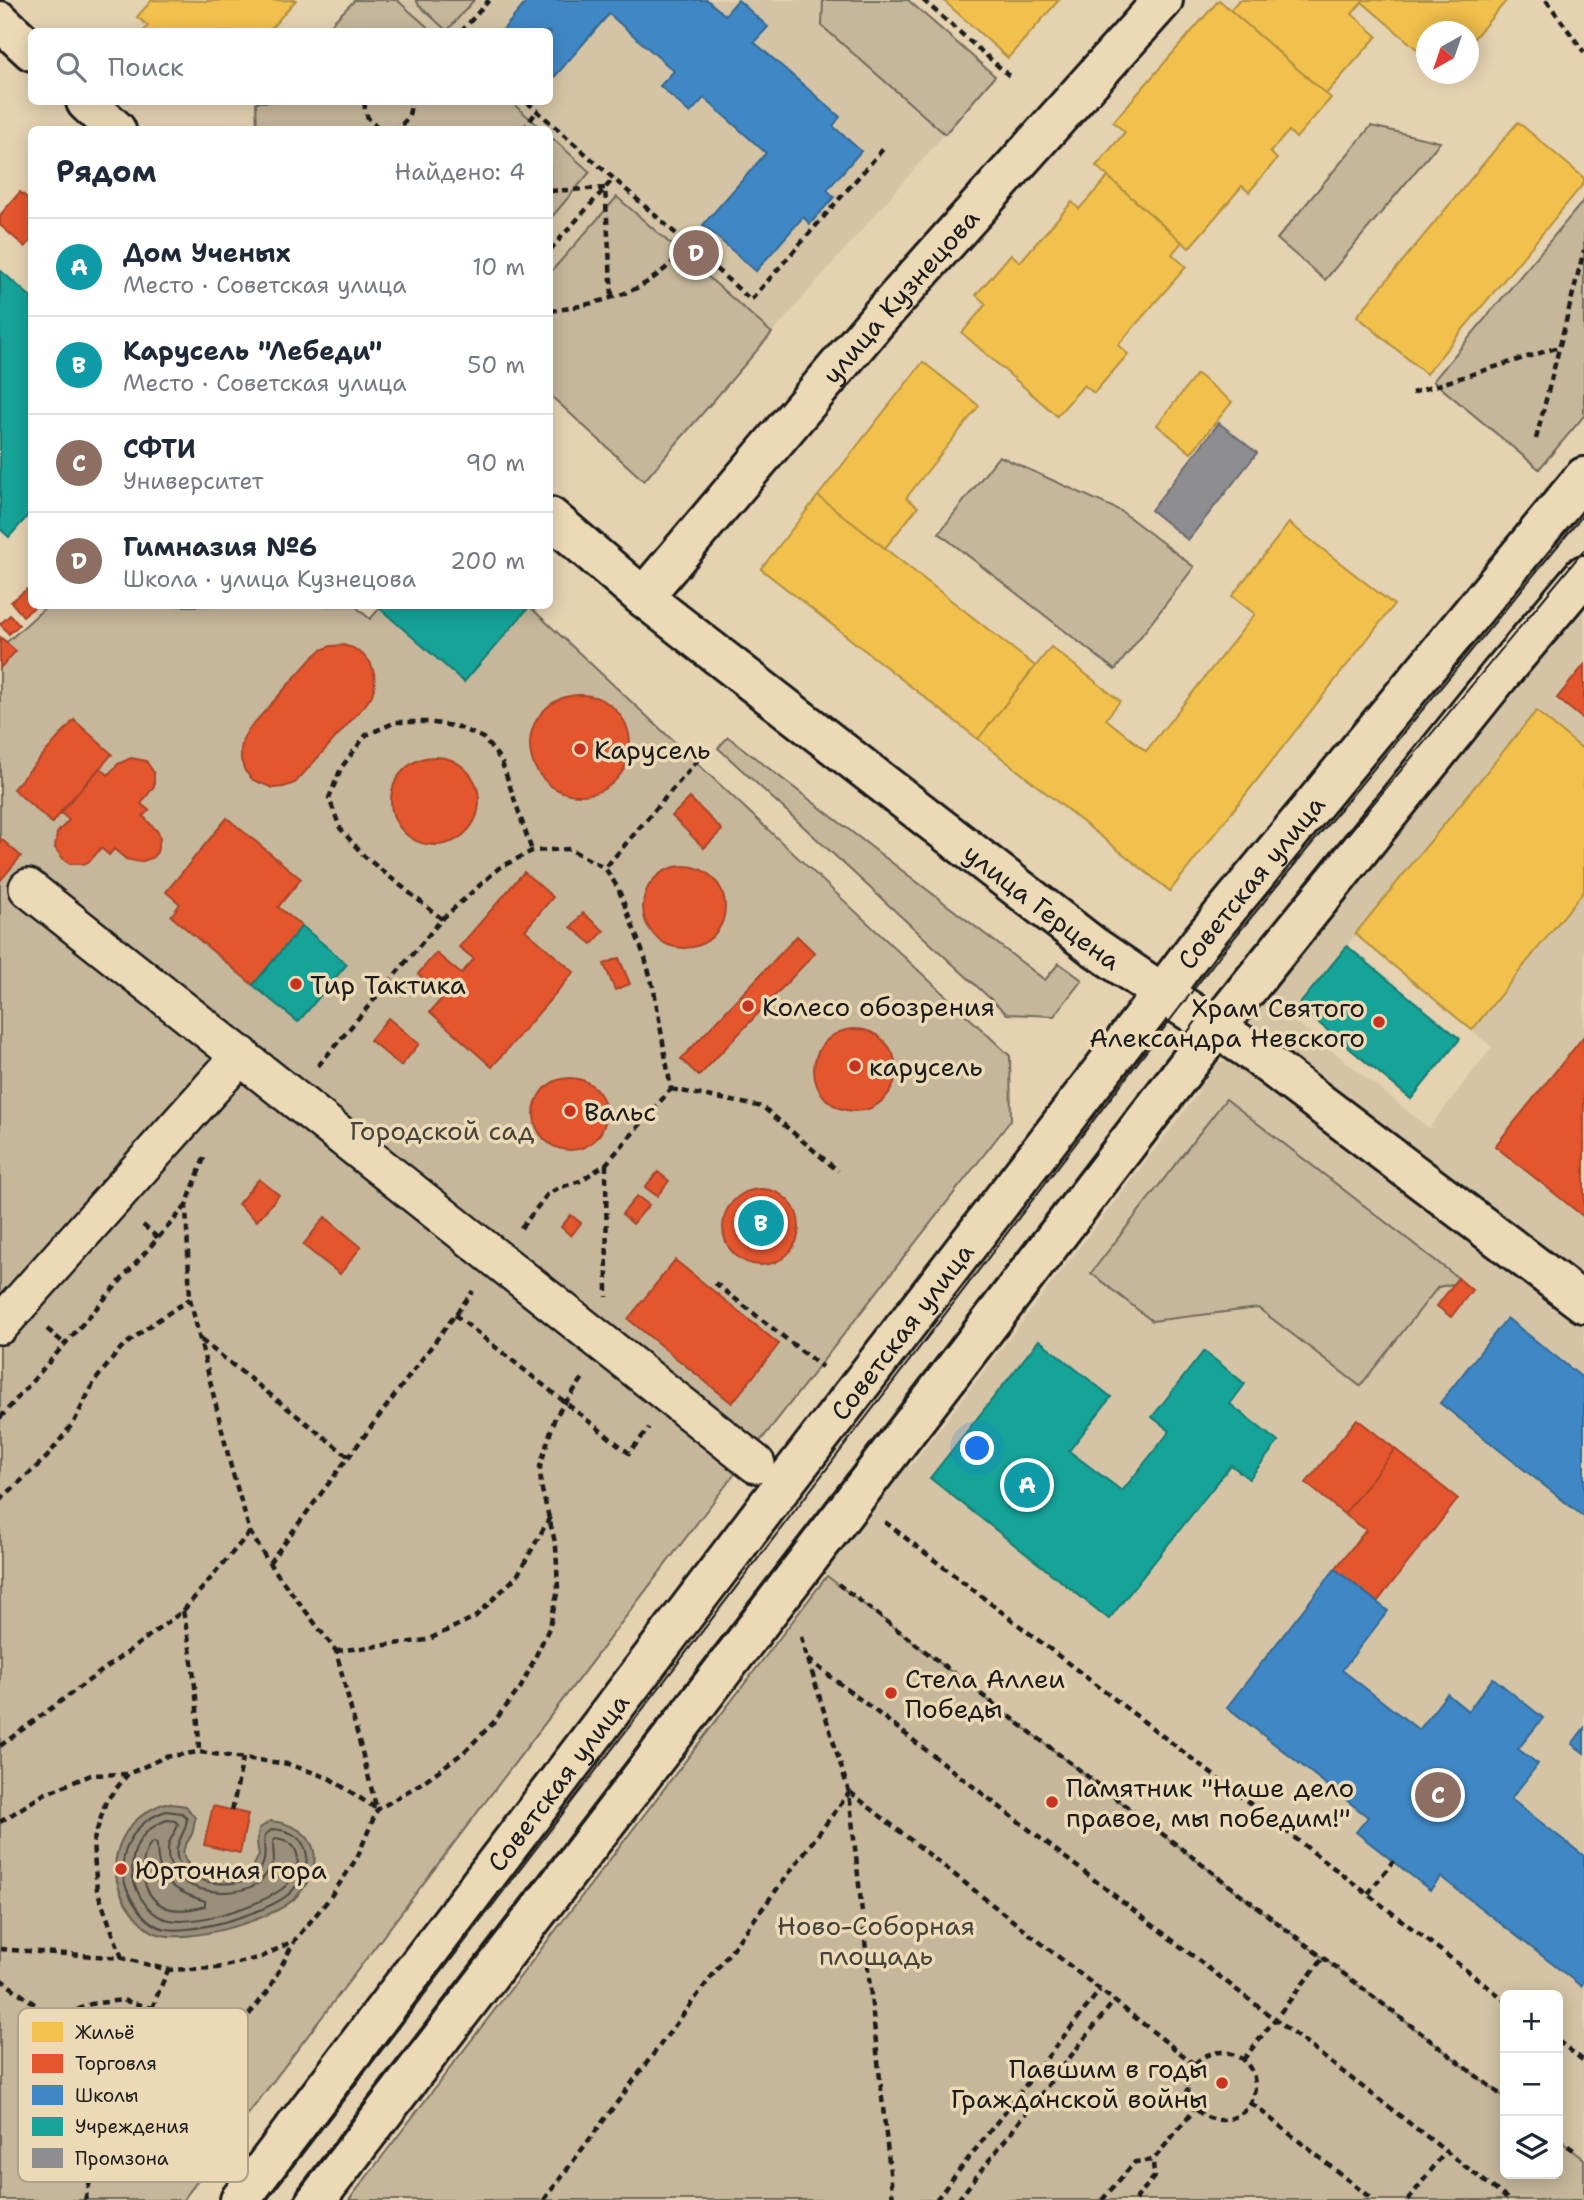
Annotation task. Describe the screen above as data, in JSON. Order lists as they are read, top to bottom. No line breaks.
{"streets":{"street":["улица Кузнецова","Советская улица","улица Герцена"]},"crossings":[["улица Кузнецова","улица Герцена"],["Советская улица","улица Герцена"]],"parks":["Городской сад","Ново-Соборная площадь"],"places":["Карусель","Тир Тактика","Колесо обозрения","Храм Святого Александра Невского","карусель","Вальс","Стела Аллеи Победы","Памятник \"Наше дело правое, мы победим!\"","Юрточная гора","Павшим в годы Гражданской войны"],"legend":["Жильё","Торговля","Школы","Учреждения","Промзона"],"north":"bottom left","page":{"search":"Поиск","heading":["Рядом","Найдено: 4"],"list":[{"mark":"A","name":"Дом Ученых","note":"Место · Советская улица","value":"10 m"},{"mark":"B","name":"Карусель \"Лебеди\"","note":"Место · Советская улица","value":"50 m"},{"mark":"C","name":"СФТИ","note":"Университет","value":"90 m"},{"mark":"D","name":"Гимназия №6","note":"Школа · улица Кузнецова","value":"200 m"}],"pins":["D","B","A","C"],"map_buttons":["+","−"]}}
